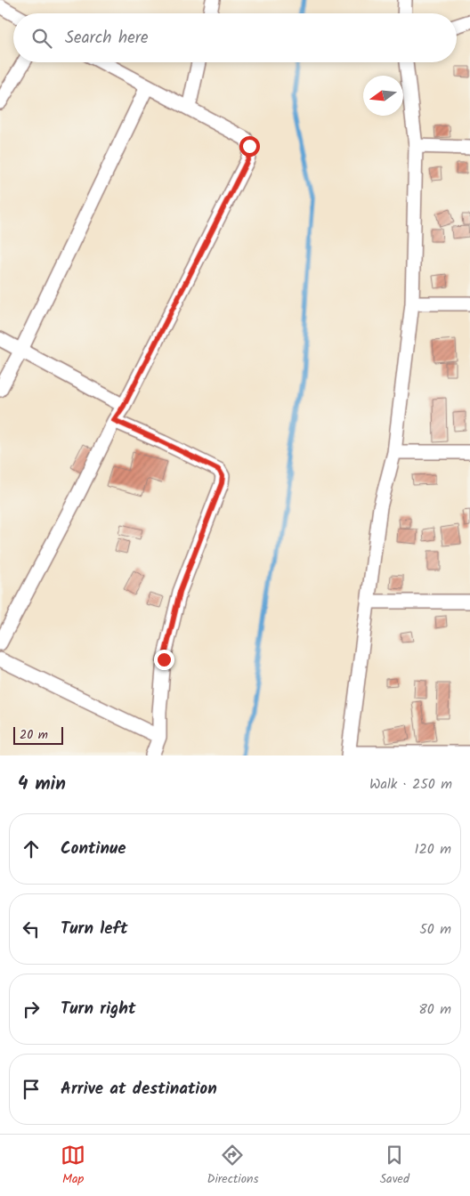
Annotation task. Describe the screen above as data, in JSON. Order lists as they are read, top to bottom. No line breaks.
{"scale_bar":"20 m","north":"left","page":{"search":"Search here","scale":"20 m","heading":["4 min","Walk · 250 m"],"list":[["Continue","120 m"],["Turn left","50 m"],["Turn right","80 m"],"Arrive at destination"],"nav":["Map","Directions","Saved"]}}
